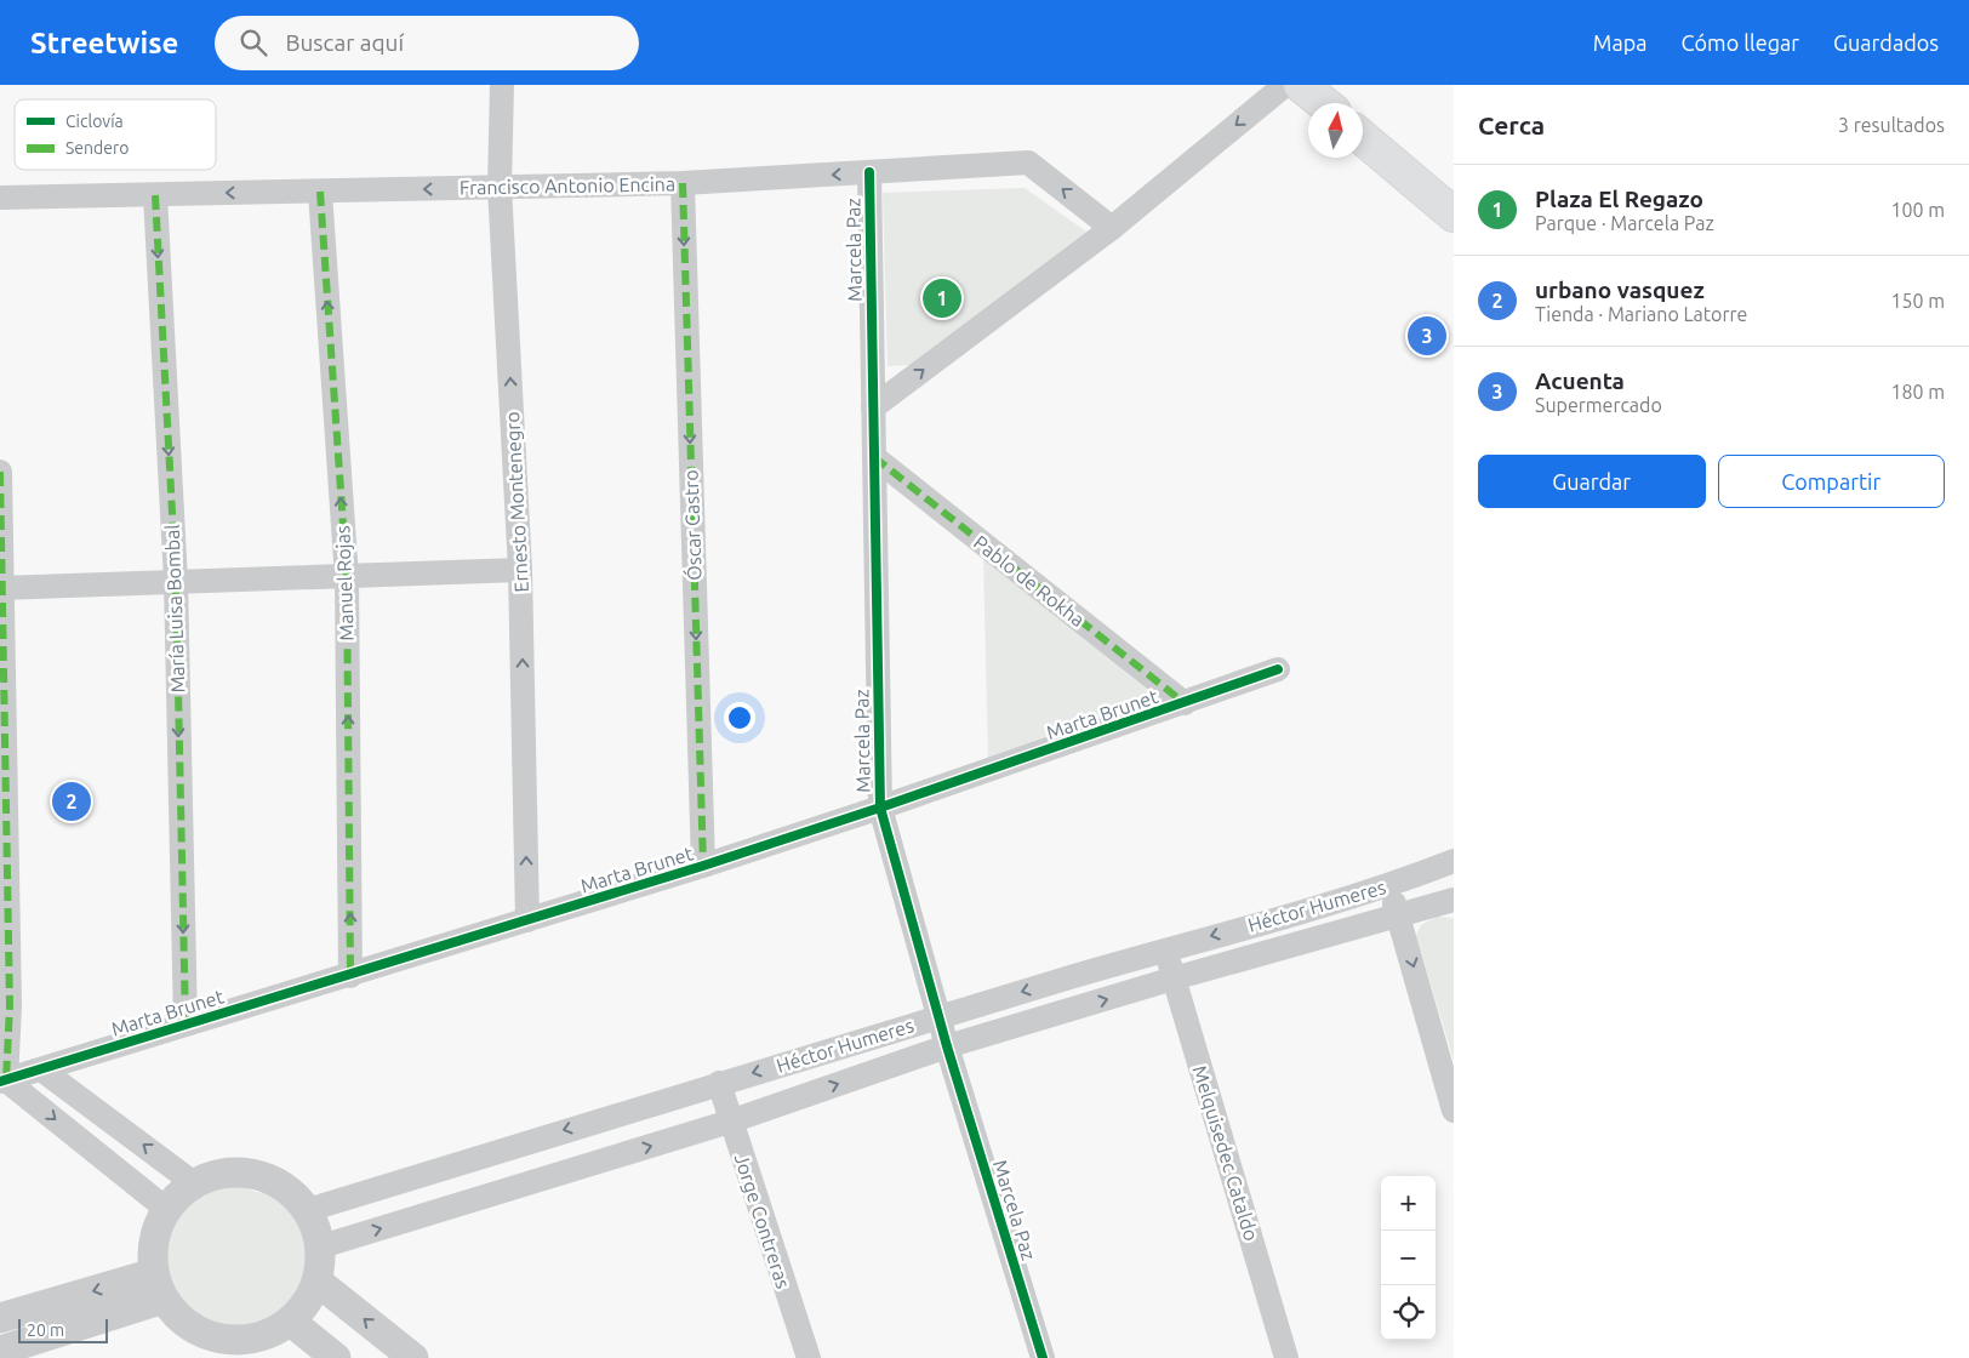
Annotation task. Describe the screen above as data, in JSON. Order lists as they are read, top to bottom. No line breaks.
{"streets":{"street":["Francisco Antonio Encina","Marcela Paz","Ernesto Montenegro","Óscar Castro","Pablo de Rokha","Manuel Rojas","María Luisa Bombal","Marta Brunet","Héctor Humeres","Melquisedec Cataldo","Jorge Contreras"]},"crossings":[["Francisco Antonio Encina","Marcela Paz"],["Francisco Antonio Encina","Ernesto Montenegro"],["Francisco Antonio Encina","Óscar Castro"],["Francisco Antonio Encina","Manuel Rojas"],["Francisco Antonio Encina","María Luisa Bombal"],["Marcela Paz","Pablo de Rokha"],["Marcela Paz","Marta Brunet"],["Marcela Paz","Héctor Humeres"],["Ernesto Montenegro","Marta Brunet"],["Óscar Castro","Marta Brunet"],["Pablo de Rokha","Marta Brunet"],["Manuel Rojas","Marta Brunet"],["María Luisa Bombal","Marta Brunet"],["Héctor Humeres","Melquisedec Cataldo"],["Héctor Humeres","Jorge Contreras"]],"one_way":["Francisco Antonio Encina","Ernesto Montenegro","Óscar Castro","Manuel Rojas"],"legend":["Ciclovía","Sendero"],"scale_bar":"20 m","north":"top","page":{"header":"Streetwise","search":"Buscar aquí","nav":["Mapa","Cómo llegar","Guardados"],"heading":["Cerca","3 resultados"],"list":[{"mark":"1","name":"Plaza El Regazo","note":"Parque · Marcela Paz","value":"100 m"},{"mark":"2","name":"urbano vasquez","note":"Tienda · Mariano Latorre","value":"150 m"},{"mark":"3","name":"Acuenta","note":"Supermercado","value":"180 m"}],"pins":["1","3","2"],"buttons":["Guardar","Compartir"],"map_buttons":["+","−"],"scale":"20 m"}}
